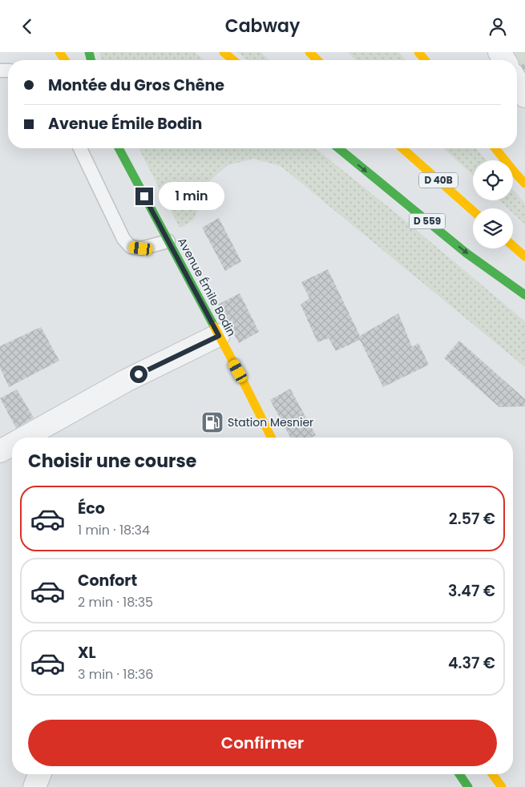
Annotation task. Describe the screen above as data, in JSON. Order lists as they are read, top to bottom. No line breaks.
{"streets":{"main road":["D 40B","D 559","Avenue Émile Bodin"]},"places":{"fuel station":["Station Mesnier"]},"page":{"header":"Cabway","banner":["Montée du Gros Chêne","Avenue Émile Bodin"],"bubble":"1 min","heading":"Choisir une course","list":[{"name":"Éco","note":"1 min · 18:34","value":"2.57 €"},{"name":"Confort","note":"2 min · 18:35","value":"3.47 €"},{"name":"XL","note":"3 min · 18:36","value":"4.37 €"}],"buttons":"Confirmer"}}
